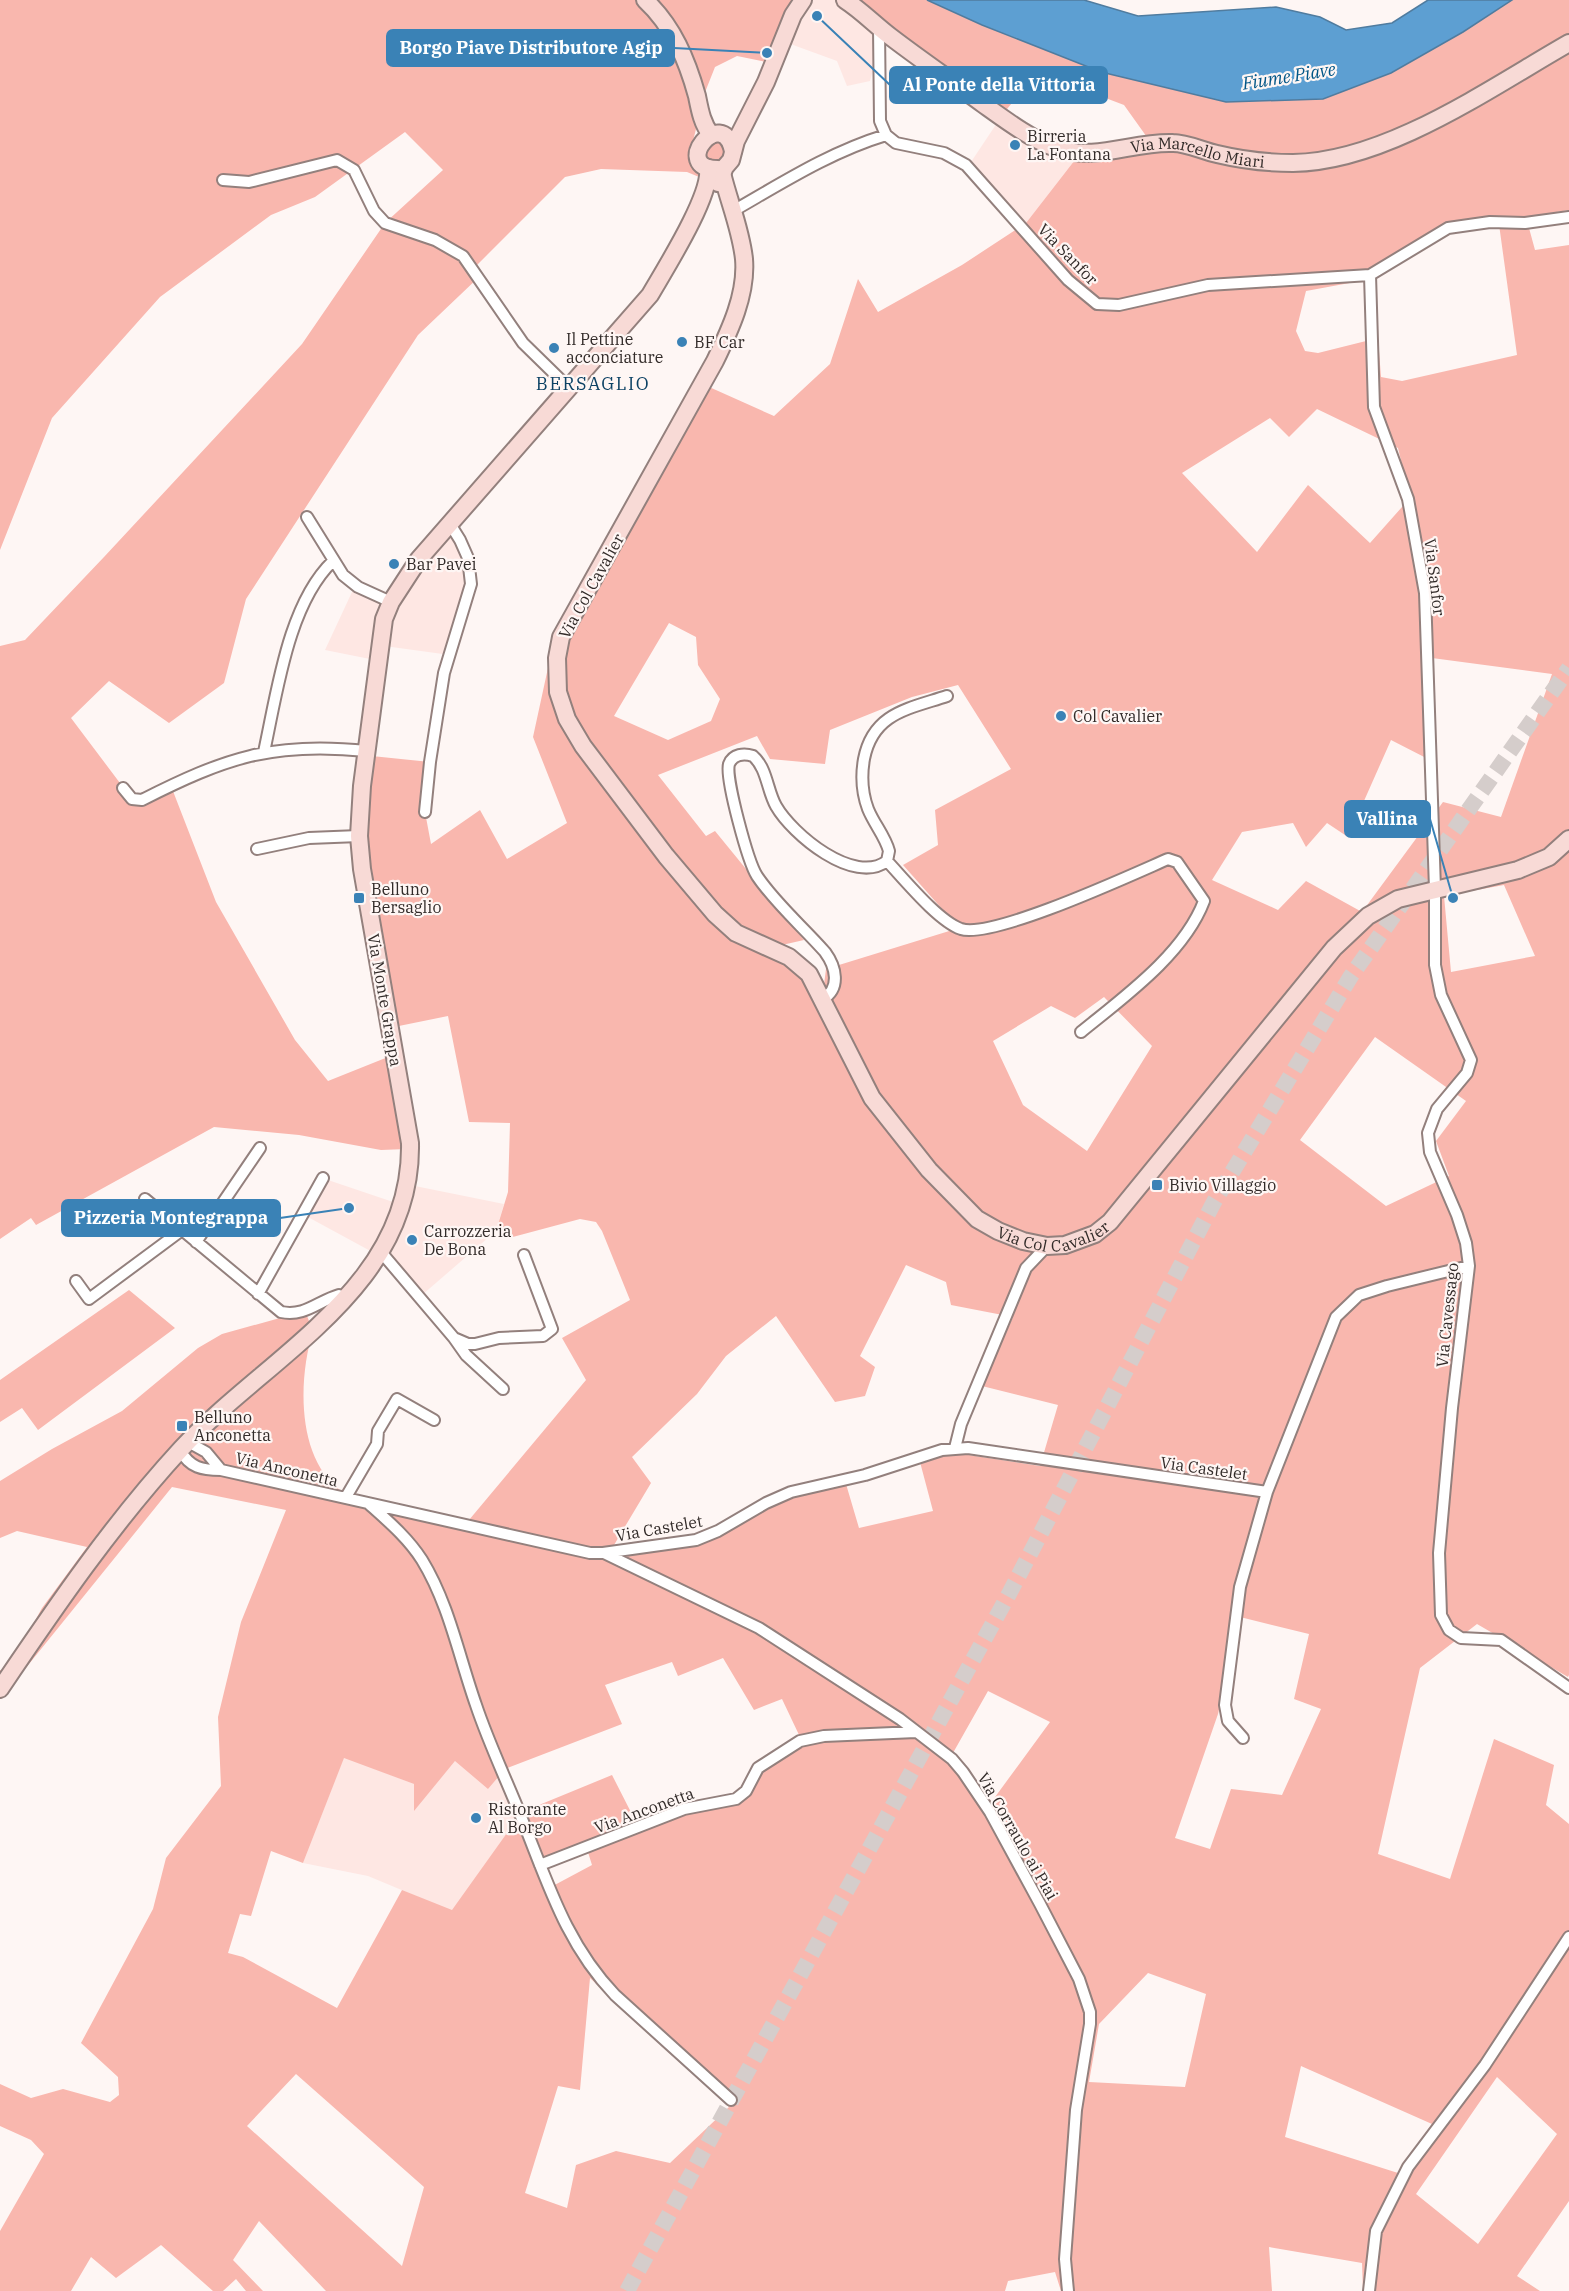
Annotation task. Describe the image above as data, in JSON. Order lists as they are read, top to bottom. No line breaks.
{"streets":{"street":["Via Marcello Miari","Via Sanfor","Via Col Cavalier","Via Monte Grappa","Via Cavessago","Via Castelet","Via Anconetta","Via Corraulo ai Piai"]},"crossings":[["Via Sanfor","Via Col Cavalier"],["Via Sanfor","Via Cavessago"],["Via Col Cavalier","Via Monte Grappa"],["Via Col Cavalier","Via Cavessago"],["Via Monte Grappa","Via Anconetta"],["Via Castelet","Via Anconetta"],["Via Castelet","Via Corraulo ai Piai"],["Via Anconetta","Via Corraulo ai Piai"]],"districts":["BERSAGLIO"],"water":["Fiume Piave"],"places":{"other":["Al Ponte della Vittoria","Borgo Piave Distributore Agip","Birreria La Fontana","BF Car","Il Pettine acconciature","Bar Pavei","Col Cavalier","Vallina","Pizzeria Montegrappa","Carrozzeria De Bona","Ristorante Al Borgo"],"transit":["Belluno Bersaglio","Bivio Villaggio","Belluno Anconetta"]}}
